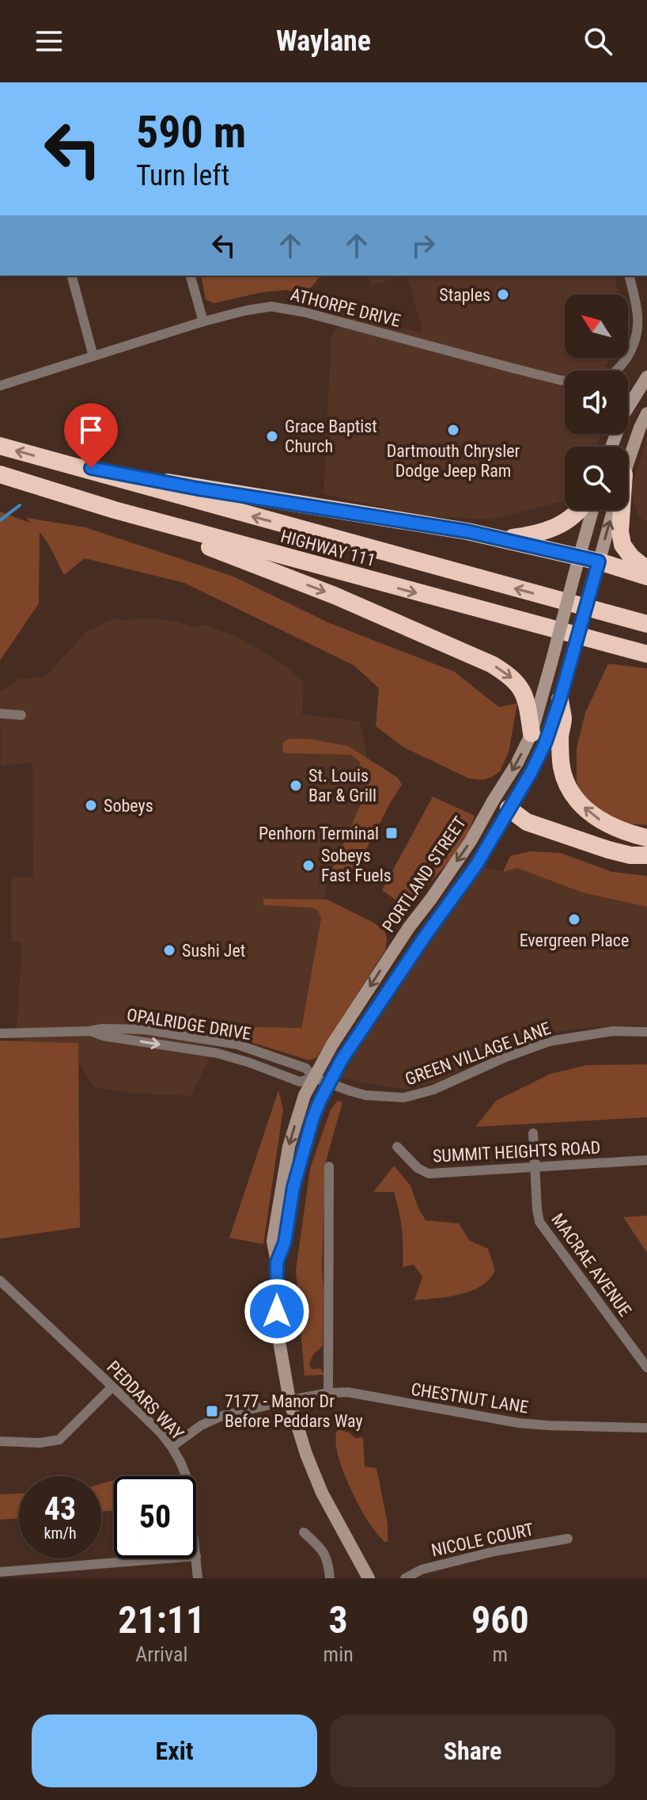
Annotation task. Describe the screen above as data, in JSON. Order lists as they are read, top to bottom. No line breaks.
{"streets":{"highway":["HIGHWAY 111"],"main road":["PORTLAND STREET"],"street":["ATHORPE DRIVE","OPALRIDGE DRIVE","GREEN VILLAGE LANE","SUMMIT HEIGHTS ROAD","MACRAE AVENUE","CHESTNUT LANE","PEDDARS WAY","NICOLE COURT"]},"crossings":[["PORTLAND STREET","OPALRIDGE DRIVE"],["PORTLAND STREET","GREEN VILLAGE LANE"],["PORTLAND STREET","CHESTNUT LANE"],["OPALRIDGE DRIVE","GREEN VILLAGE LANE"],["SUMMIT HEIGHTS ROAD","MACRAE AVENUE"],["CHESTNUT LANE","PEDDARS WAY"]],"places":{"other":["Staples","Dartmouth Chrysler Dodge Jeep Ram","Grace Baptist Church","St. Louis Bar & Grill","Sobeys","Sobeys Fast Fuels","Evergreen Place","Sushi Jet"],"transit":["Penhorn Terminal","7177 - Manor Dr Before Peddars Way"]},"north":"top left","page":{"header":"Waylane","turn":["590 m","Turn left"],"speed":"43 km/h","limit":"50","eta":["21:11","Arrival","3","min","960","m"],"buttons":["Exit","Share"]}}
